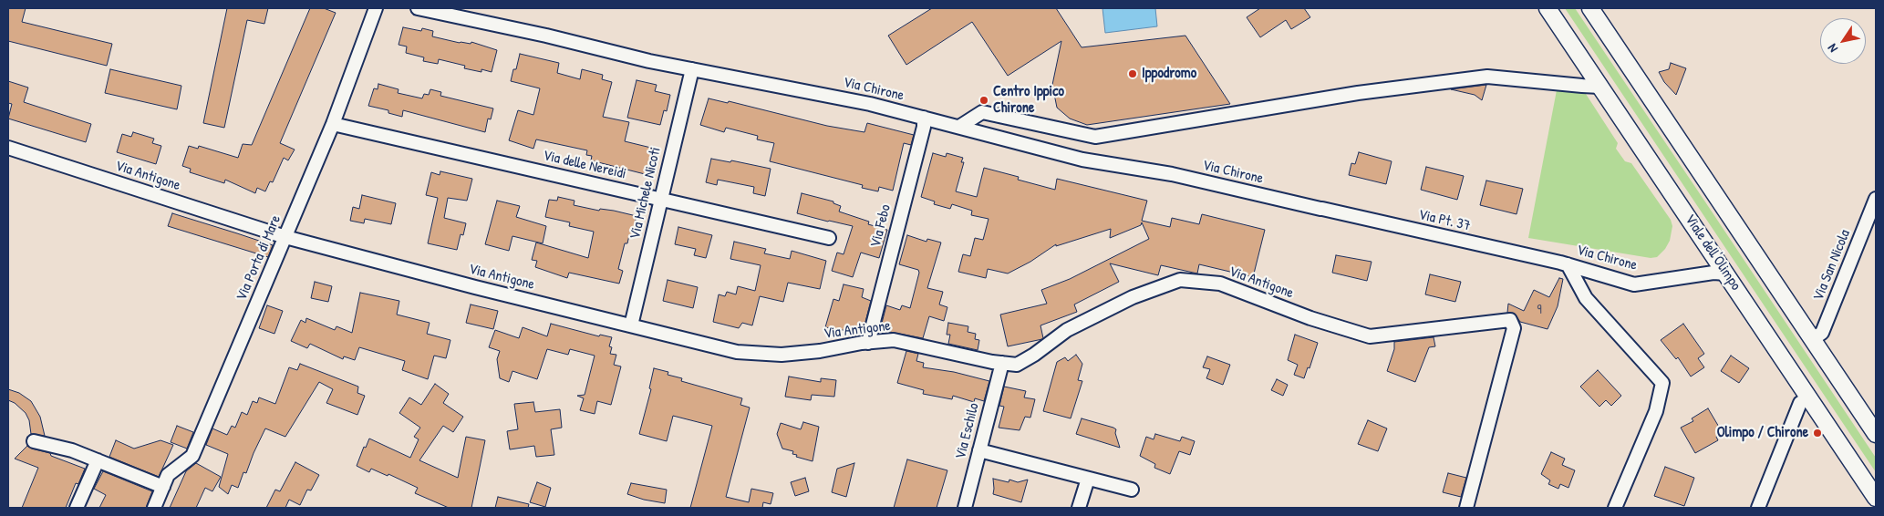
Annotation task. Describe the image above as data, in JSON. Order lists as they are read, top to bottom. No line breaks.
{"streets":{"street":["Via Chirone","Via delle Nereidi","Via Antigone","Via Michele Nicoti","Via Pt. 37","Via Febo","Viale dell'Olimpo","Via Porta di Mare","Via San Nicola","Via Eschilo"]},"crossings":[["Via Chirone","Via Michele Nicoti"],["Via Chirone","Via Pt. 37"],["Via Chirone","Via Febo"],["Via Chirone","Viale dell'Olimpo"],["Via delle Nereidi","Via Michele Nicoti"],["Via delle Nereidi","Via Porta di Mare"],["Via Antigone","Via Michele Nicoti"],["Via Antigone","Via Febo"],["Via Antigone","Via Porta di Mare"],["Via Antigone","Via Eschilo"]],"places":["Ippodromo","Centro Ippico Chirone","Olimpo / Chirone"],"house_numbers":["9"],"north":"bottom left"}
